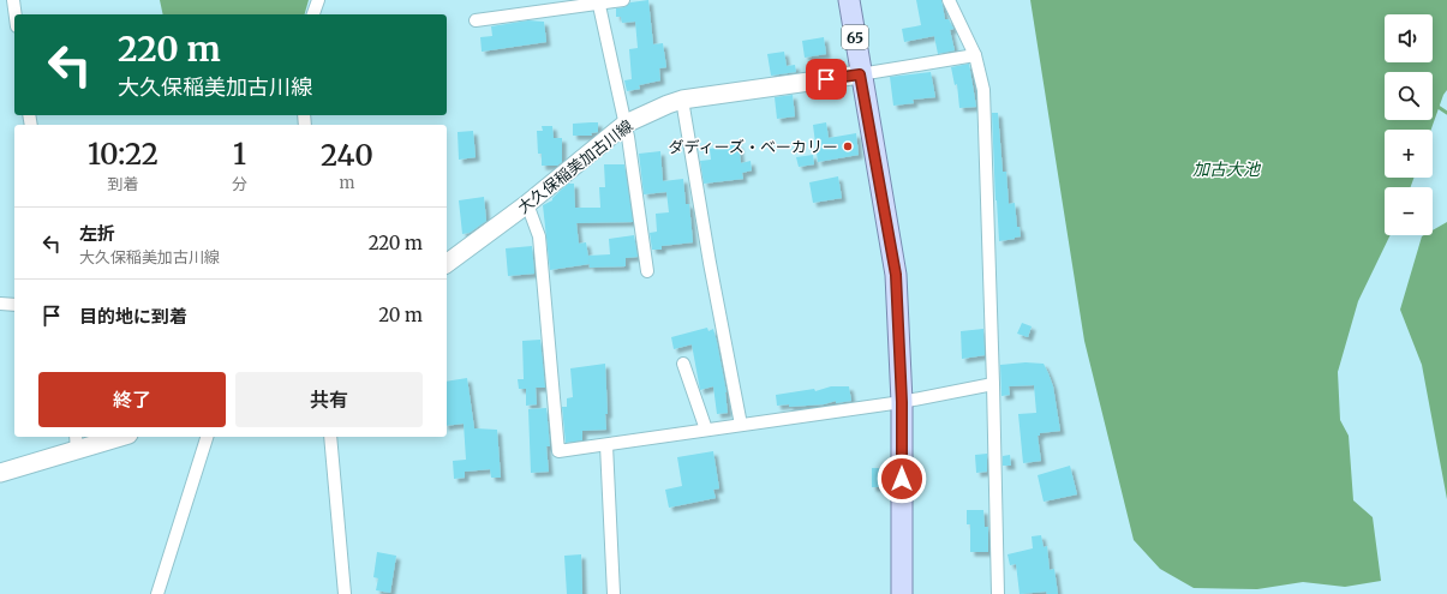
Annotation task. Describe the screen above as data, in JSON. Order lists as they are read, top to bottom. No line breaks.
{"streets":{"main road":["65","大久保稲美加古川線"]},"crossings":[["65","大久保稲美加古川線"]],"water":["加古大池"],"places":["ダディーズ・ベーカリー"],"page":{"map_buttons":["+","−"],"turn":["220 m","大久保稲美加古川線"],"eta":["10:22","到着","1","分","240","m"],"list":[{"name":"左折","note":"大久保稲美加古川線","value":"220 m"},{"name":"目的地に到着","value":"20 m"}],"buttons":["終了","共有"]}}
